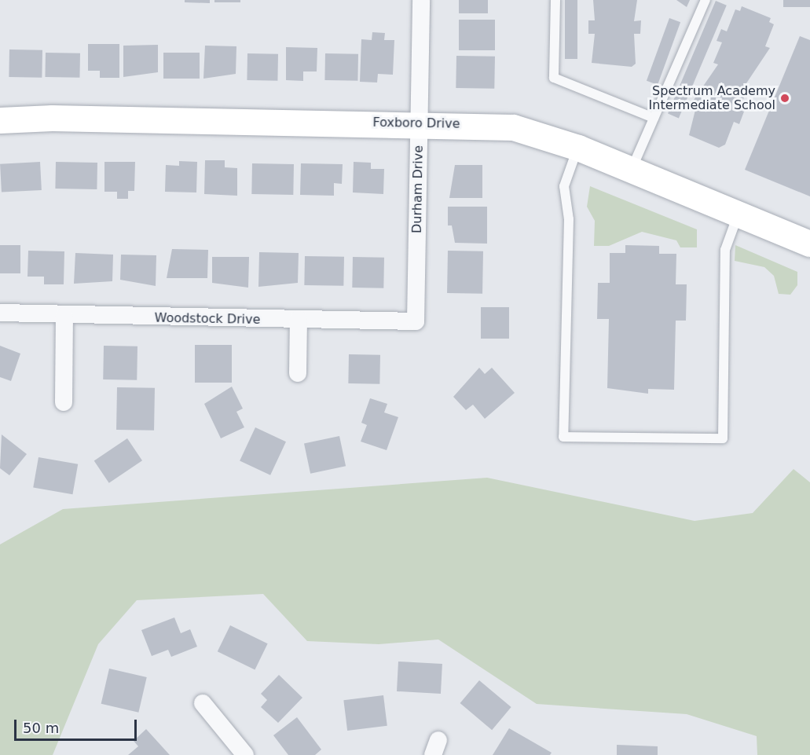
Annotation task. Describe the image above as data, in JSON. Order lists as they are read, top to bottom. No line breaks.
{"streets":{"street":["Foxboro Drive","Durham Drive","Woodstock Drive"]},"crossings":[["Foxboro Drive","Durham Drive"],["Durham Drive","Woodstock Drive"]],"places":["Spectrum Academy Intermediate School"],"scale_bar":"50 m"}
